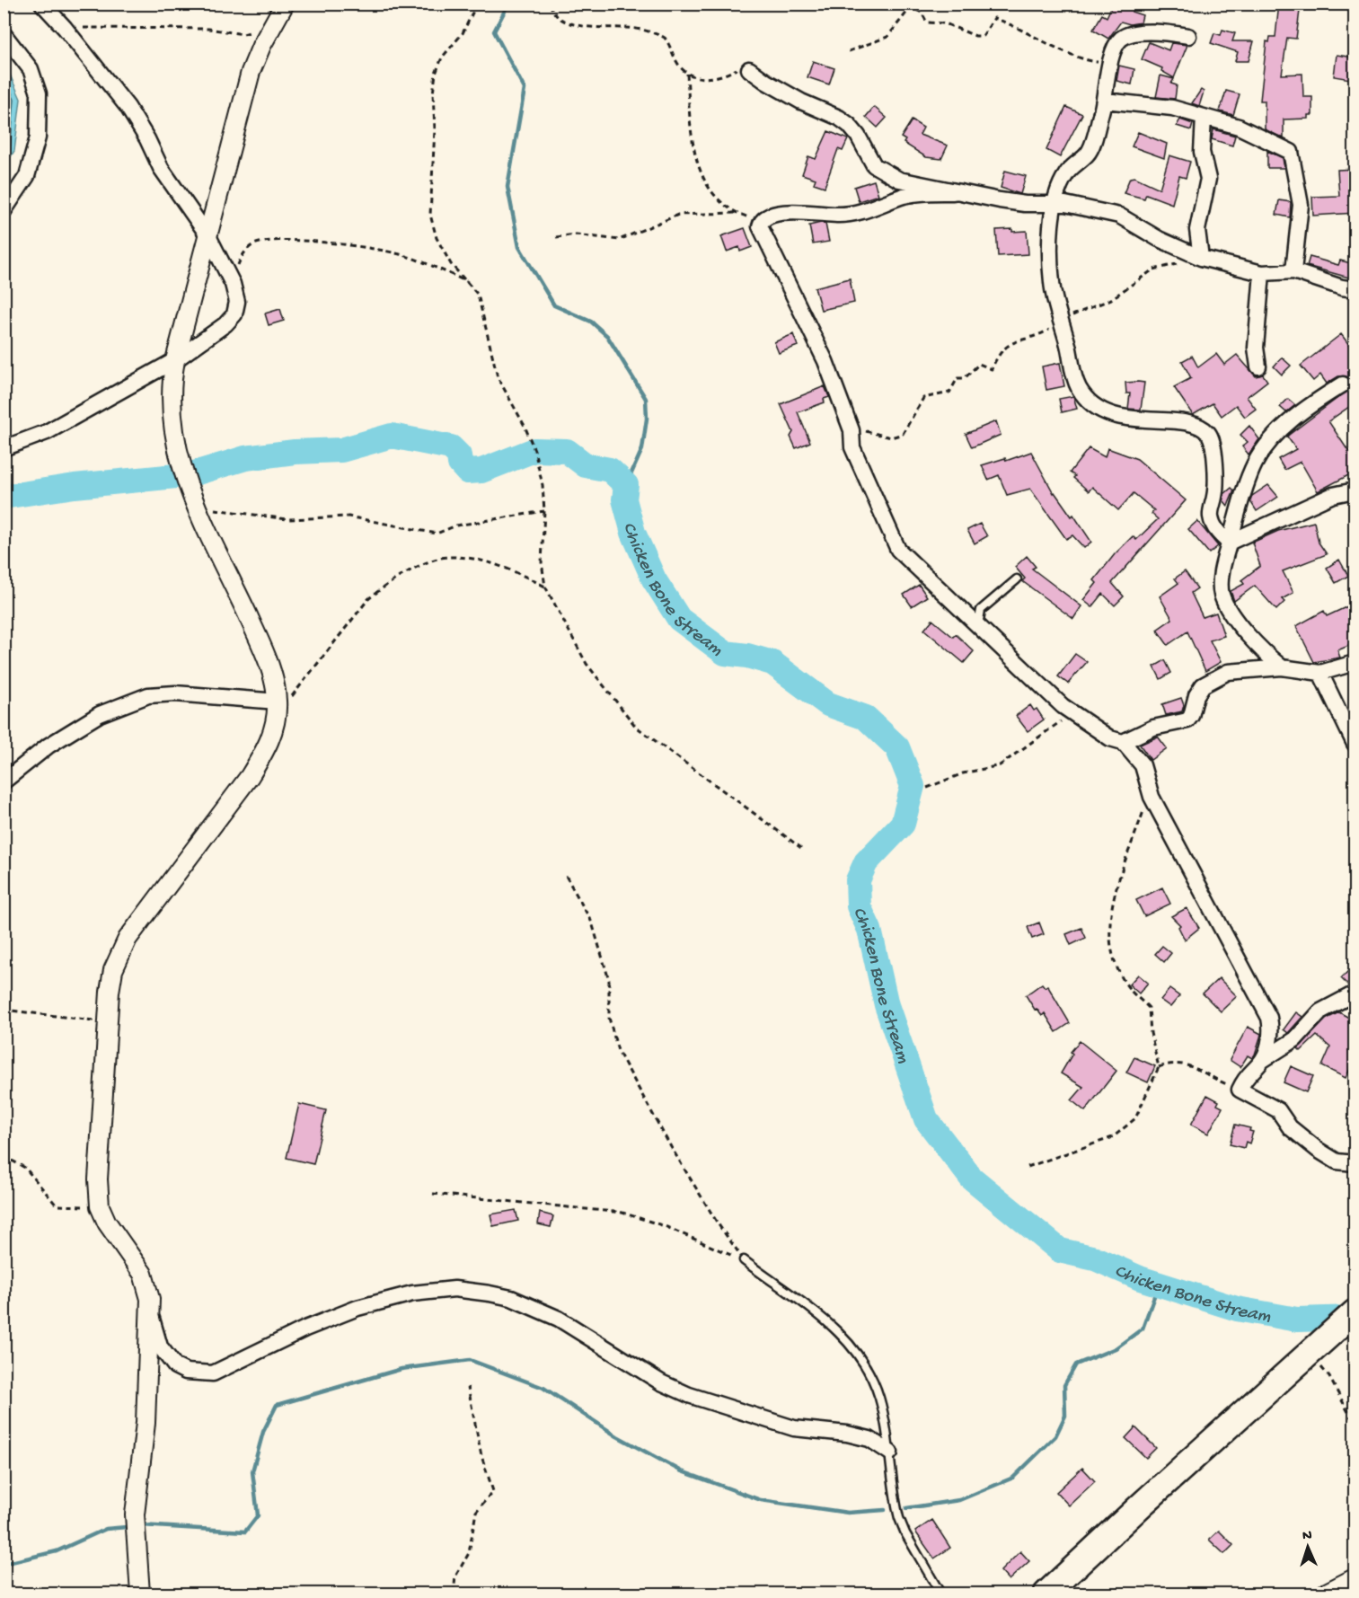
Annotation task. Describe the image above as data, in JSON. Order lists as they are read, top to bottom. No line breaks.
{"water":["Chicken Bone Stream"],"north":"top"}
